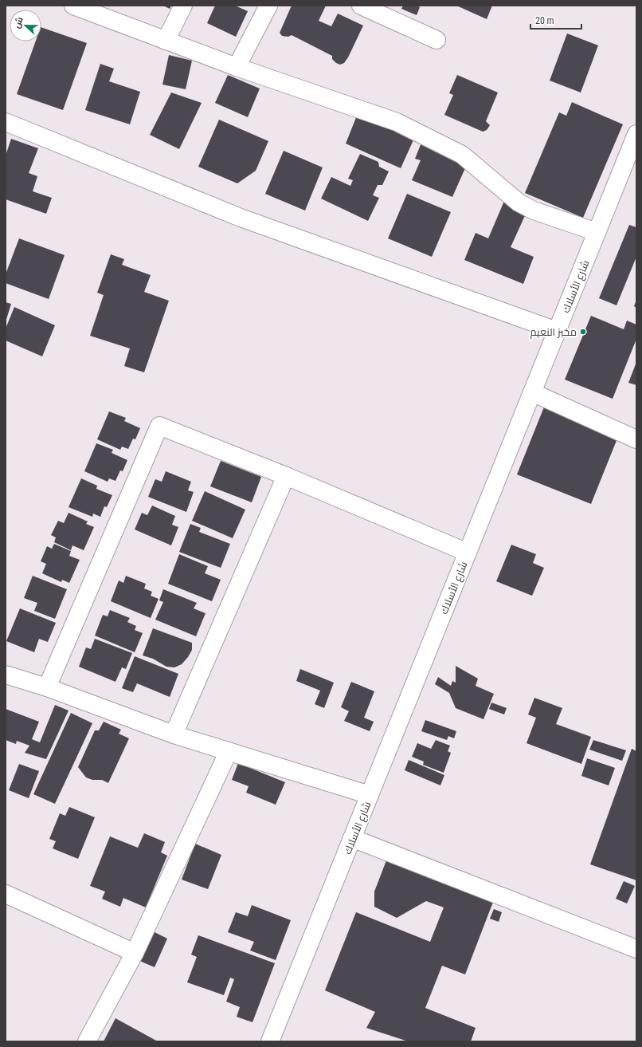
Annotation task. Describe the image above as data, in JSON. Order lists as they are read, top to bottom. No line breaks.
{"streets":{"street":["شارع الأسلاك"]},"places":["مخبز النعيم"],"scale_bar":"20 m","north":"left"}
